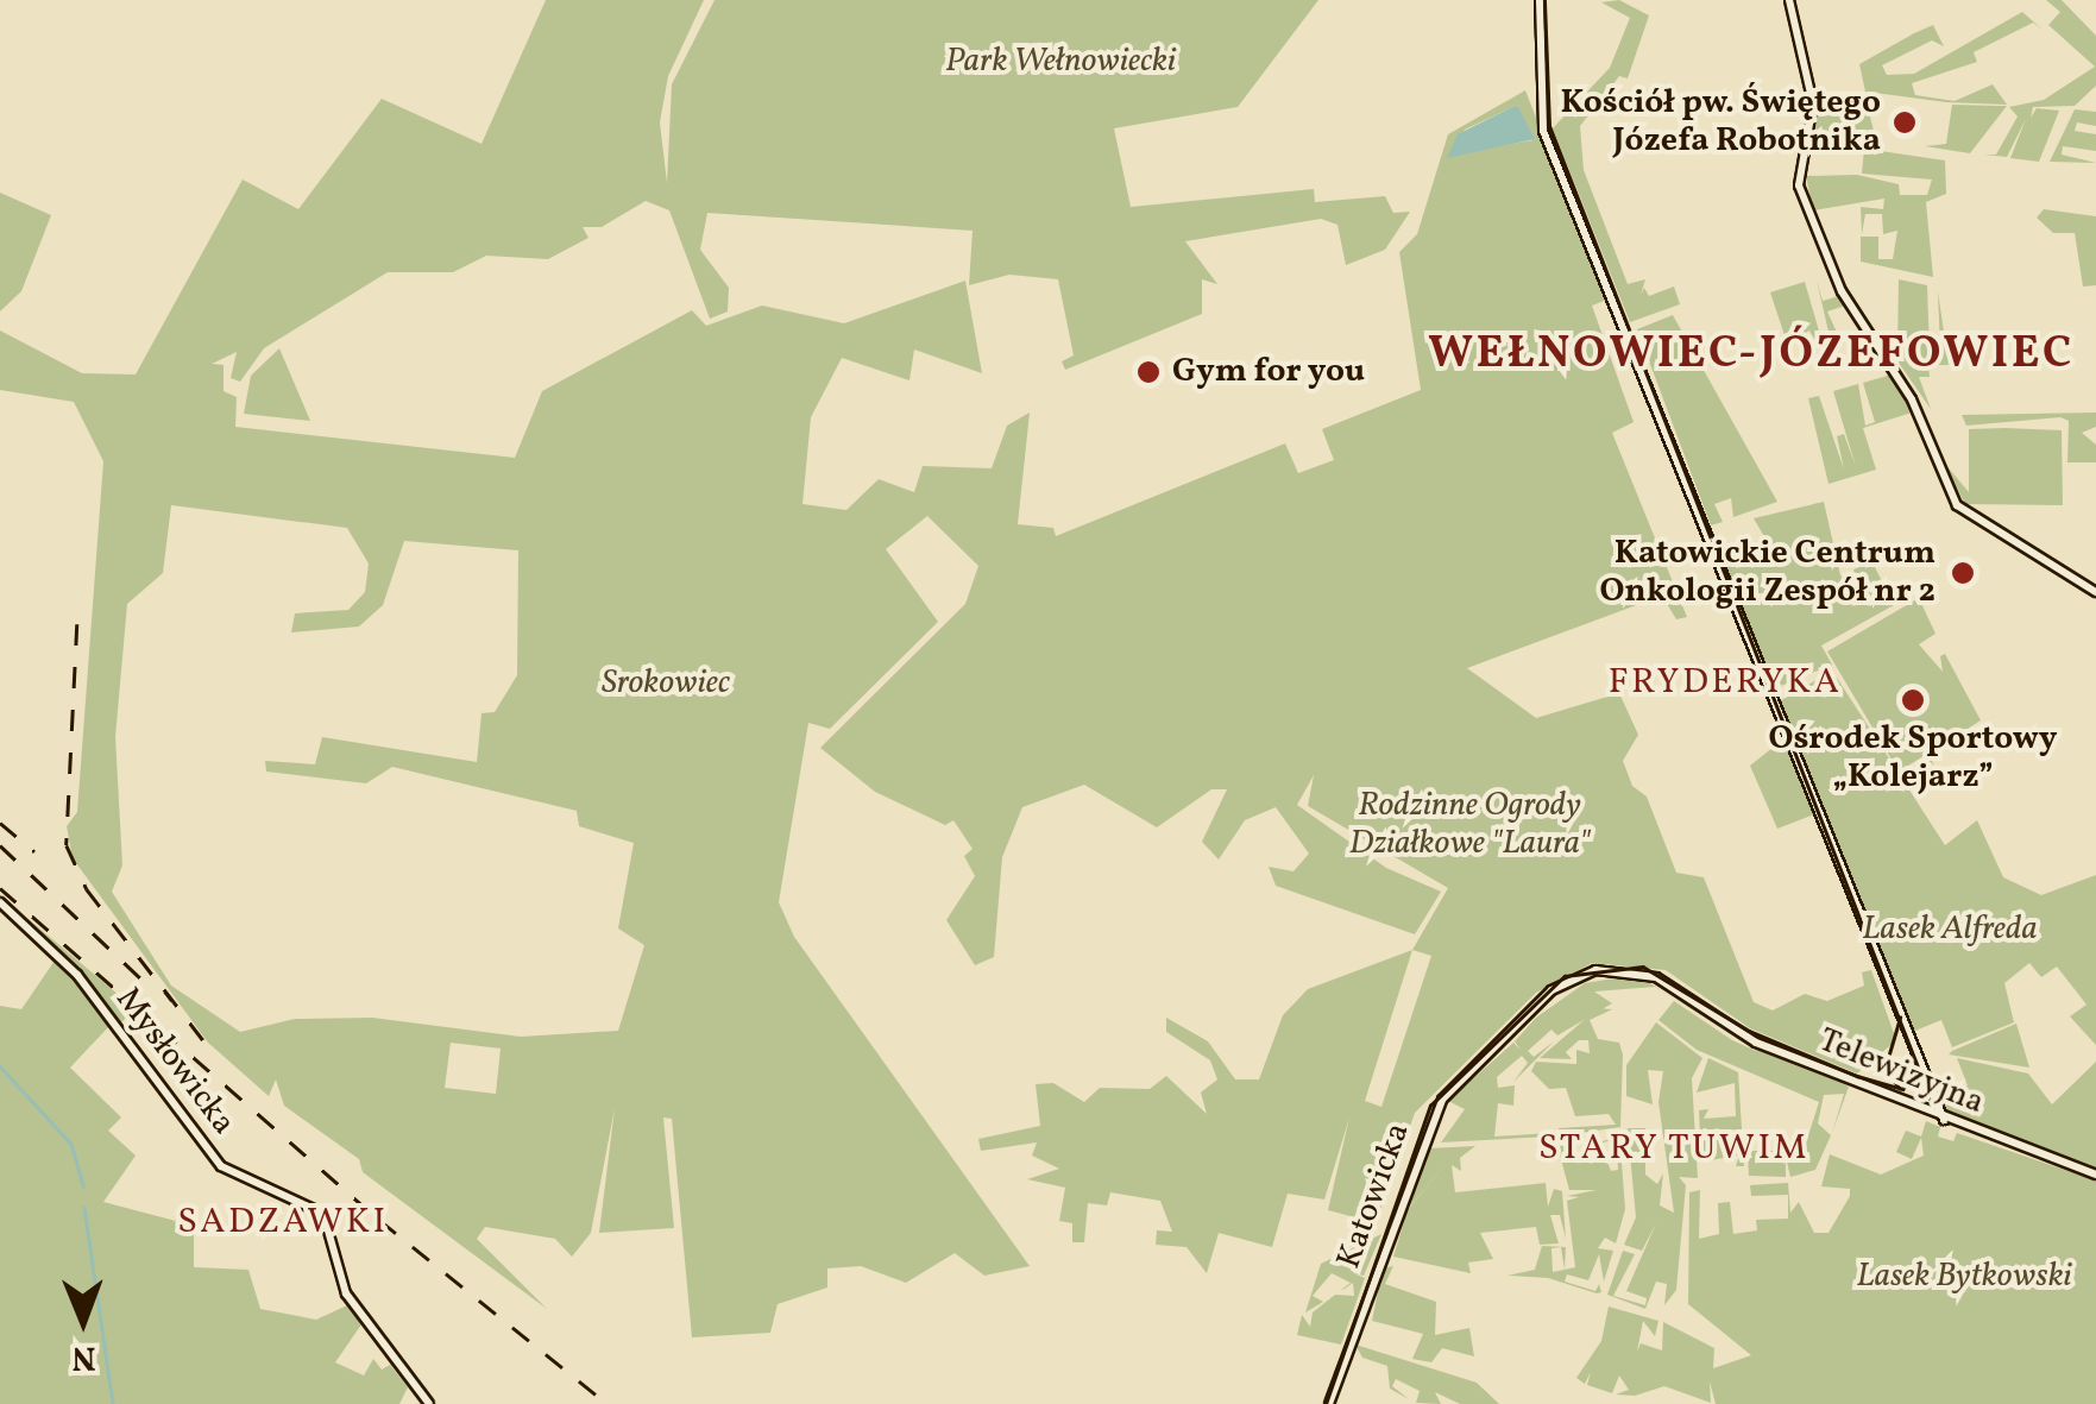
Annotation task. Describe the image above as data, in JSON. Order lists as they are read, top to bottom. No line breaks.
{"streets":{"main road":["Mysłowicka","Telewizyjna","Katowicka"]},"crossings":[["Telewizyjna","Katowicka"]],"districts":["WEŁNOWIEC-JÓZEFOWIEC","FRYDERYKA","STARY TUWIM","SADZAWKI"],"parks":["Park Wełnowiecki","Srokowiec","Rodzinne Ogrody Działkowe \"Laura\"","Lasek Alfreda","Lasek Bytkowski"],"places":["Kościół pw. Świętego Józefa Robotnika","Gym for you","Katowickie Centrum Onkologii Zespół nr 2","Ośrodek Sportowy „Kolejarz”"],"north":"bottom"}
